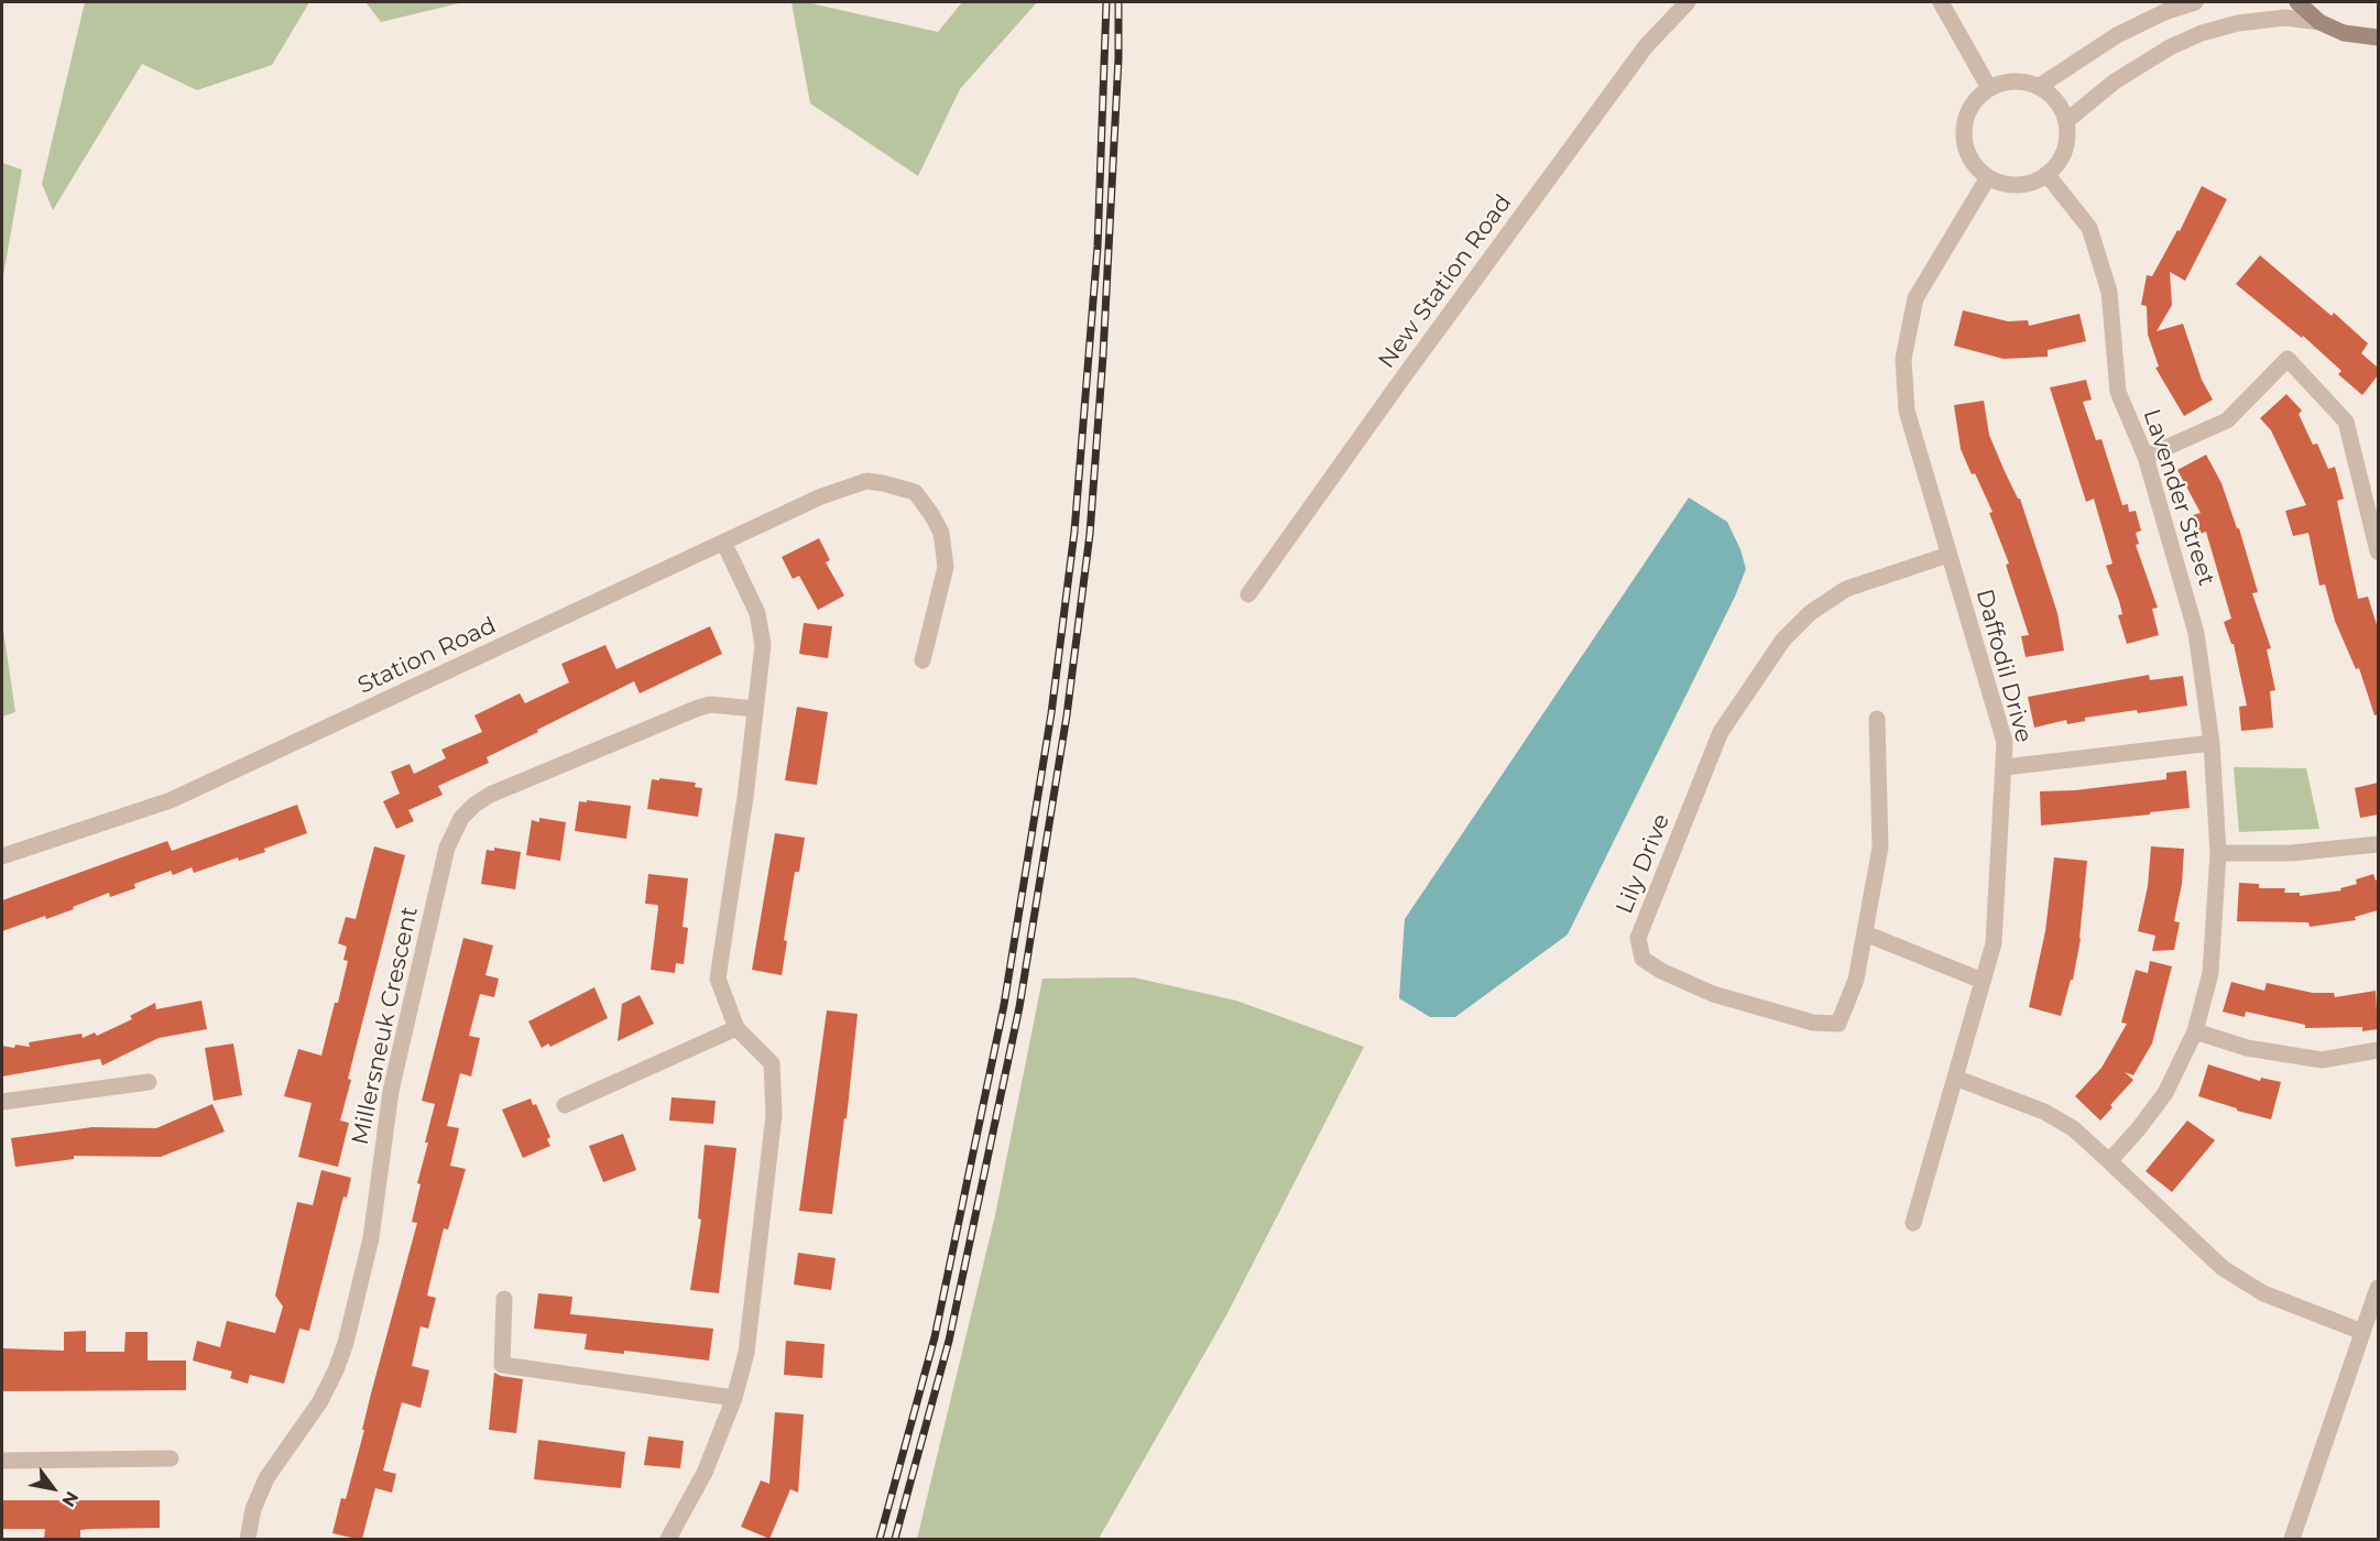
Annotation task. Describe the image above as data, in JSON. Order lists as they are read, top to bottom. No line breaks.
{"streets":{"street":["New Station Road","Lavender Street","Station Road","Daffodil Drive","Lily Drive","Millersneuk Crescent"]},"crossings":[["Lavender Street","Daffodil Drive"],["Daffodil Drive","Lily Drive"]],"north":"bottom right"}
